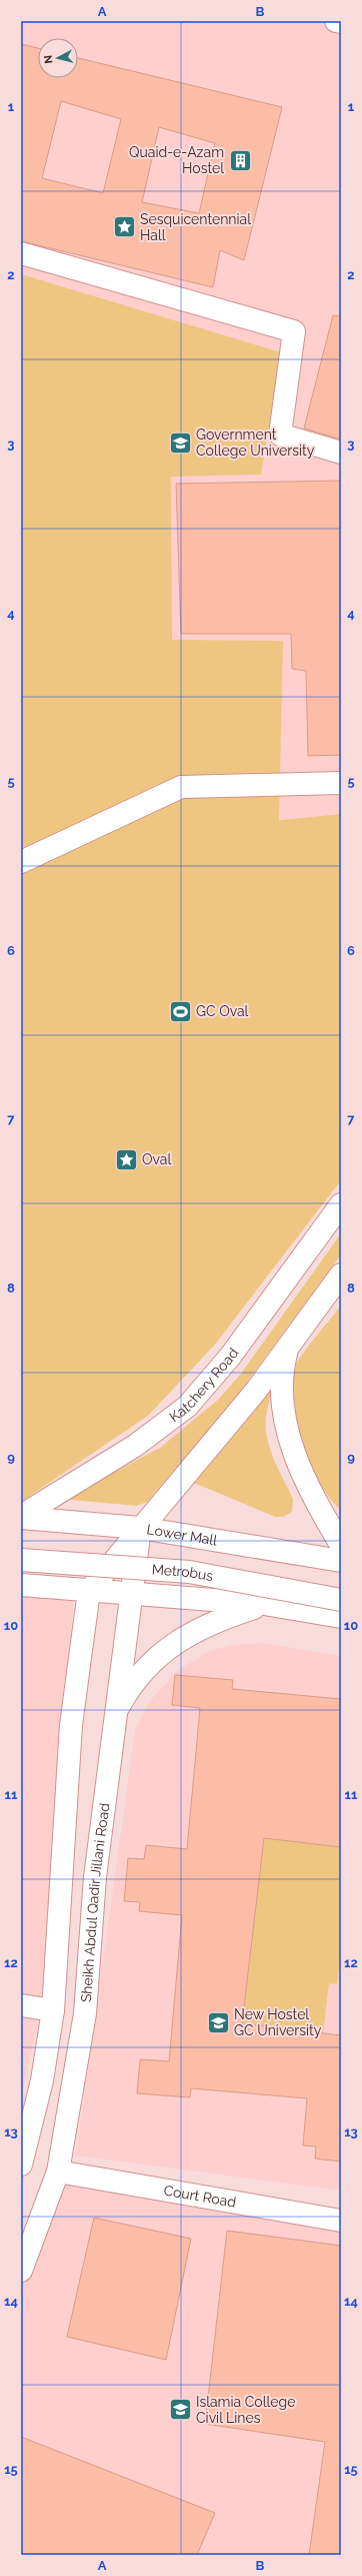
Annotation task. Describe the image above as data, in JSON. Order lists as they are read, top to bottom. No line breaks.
{"streets":{"main road":["Katchery Road","Lower Mall","Metrobus","Sheikh Abdul Qadir Jillani Road","Court Road"]},"crossings":[["Katchery Road","Lower Mall"],["Lower Mall","Sheikh Abdul Qadir Jillani Road"],["Sheikh Abdul Qadir Jillani Road","Court Road"]],"places":{"building":["Quaid-e-Azam Hostel"],"place":["Sesquicentennial Hall","Oval"],"school or university":["Government College University","New Hostel GC University","Islamia College Civil Lines"],"sports":["GC Oval"]},"north":"left","grid":{"columns":["A","B"],"rows":["1","2","3","4","5","6","7","8","9","10","11","12","13","14","15"]}}
